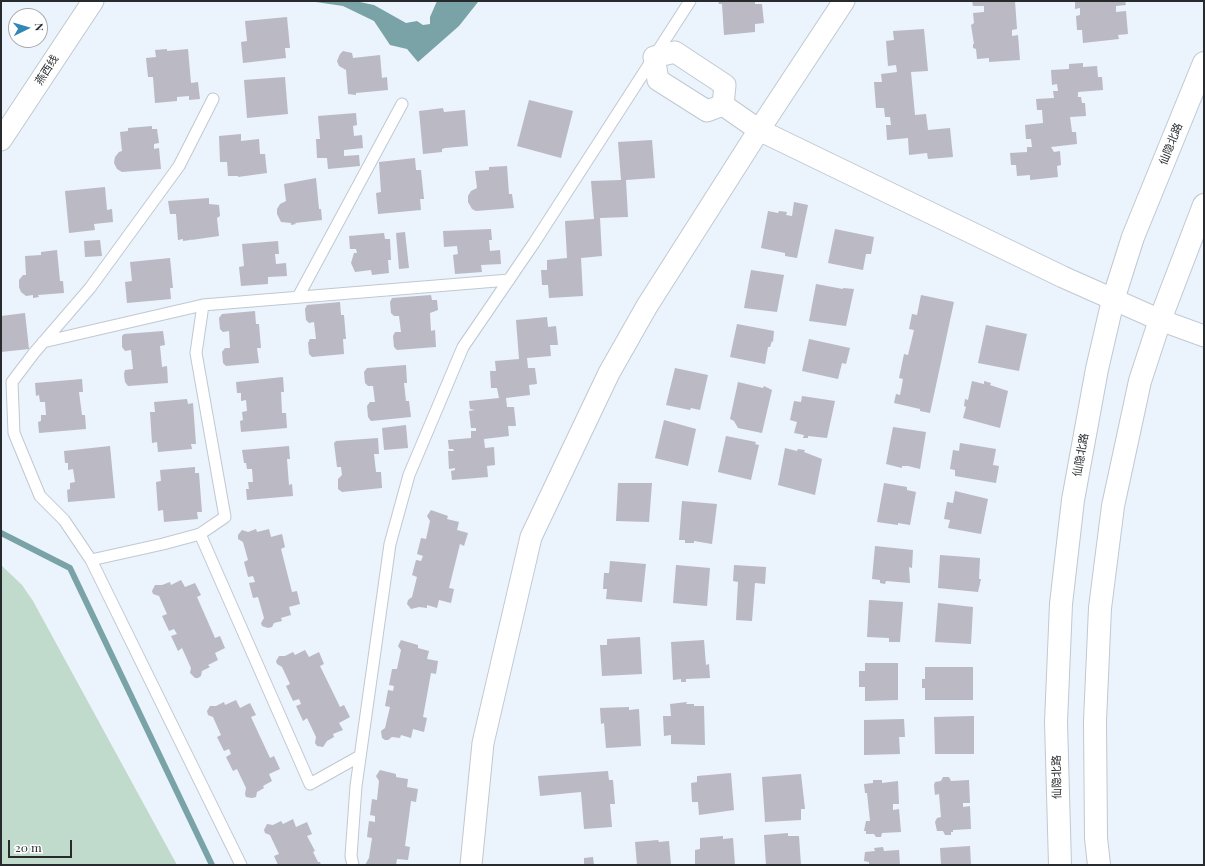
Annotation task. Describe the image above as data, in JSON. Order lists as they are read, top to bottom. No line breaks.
{"streets":{"main road":["仙隐北路"],"street":["燕西线"]},"scale_bar":"20 m","north":"right"}
